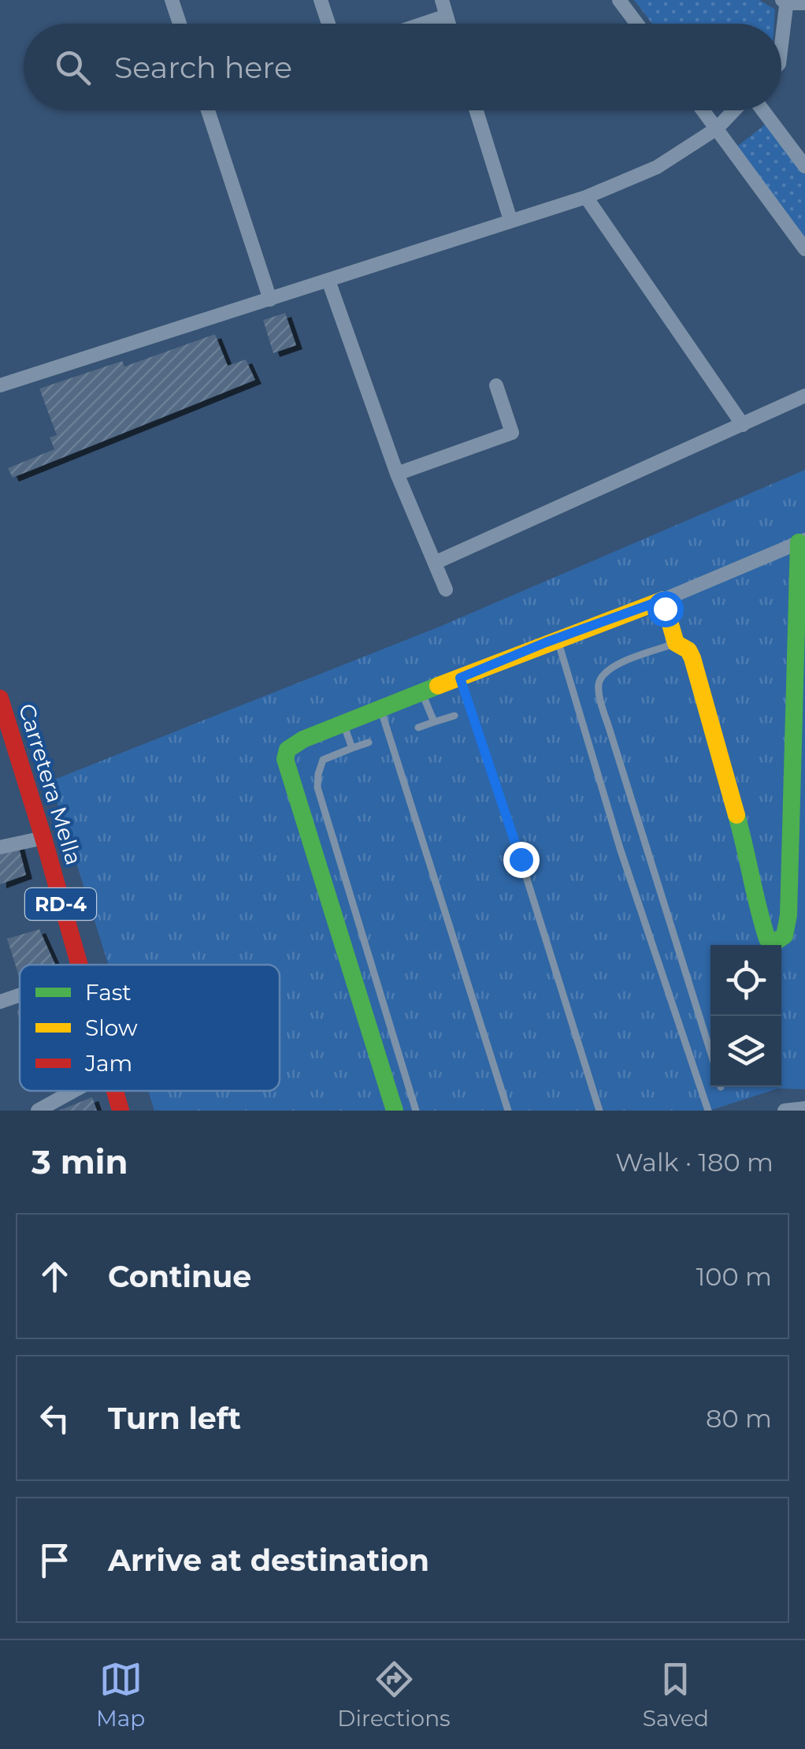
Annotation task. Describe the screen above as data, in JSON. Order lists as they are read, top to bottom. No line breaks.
{"streets":{"street":["Carretera Mella","RD-4"]},"legend":["Fast","Slow","Jam"],"page":{"search":"Search here","heading":["3 min","Walk · 180 m"],"list":[["Continue","100 m"],["Turn left","80 m"],"Arrive at destination"],"nav":["Map","Directions","Saved"]}}
